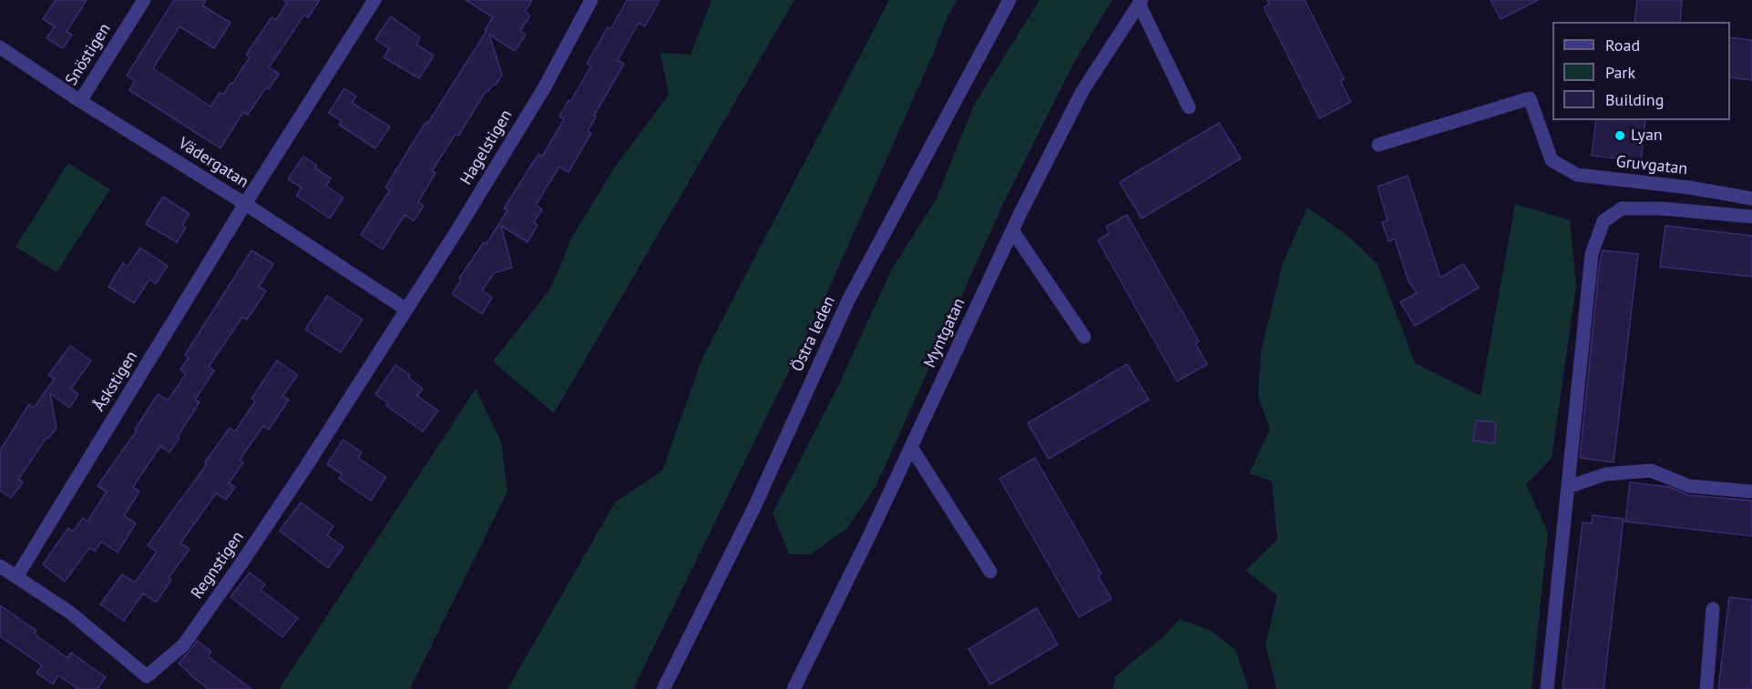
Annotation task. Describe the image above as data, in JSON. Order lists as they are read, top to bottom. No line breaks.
{"streets":{"street":["Snöstigen","Hagelstigen","Vädergatan","Gruvgatan","Myntgatan","Östra leden","Åskstigen","Regnstigen"]},"crossings":[["Snöstigen","Vädergatan"],["Hagelstigen","Vädergatan"],["Hagelstigen","Regnstigen"],["Vädergatan","Åskstigen"],["Vädergatan","Regnstigen"],["Åskstigen","Regnstigen"]],"places":["Lyan"],"legend":["Road","Park","Building"]}
